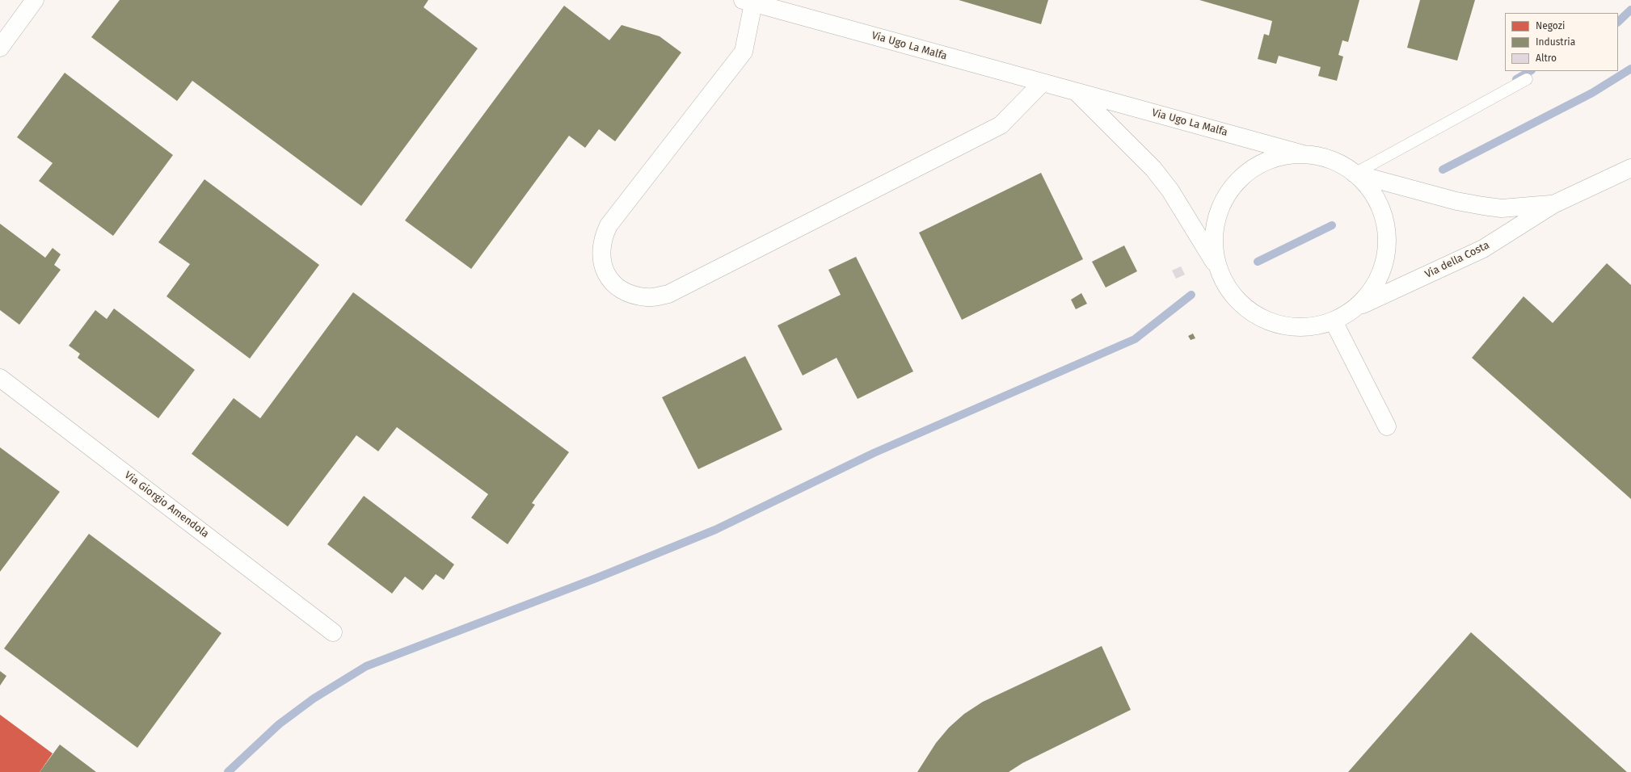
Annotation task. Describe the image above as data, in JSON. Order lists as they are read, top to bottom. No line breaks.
{"streets":{"street":["Via Ugo La Malfa","Via della Costa","Via Giorgio Amendola"]},"crossings":[["Via Ugo La Malfa","Via della Costa"]],"legend":["Negozi","Industria","Altro"]}
